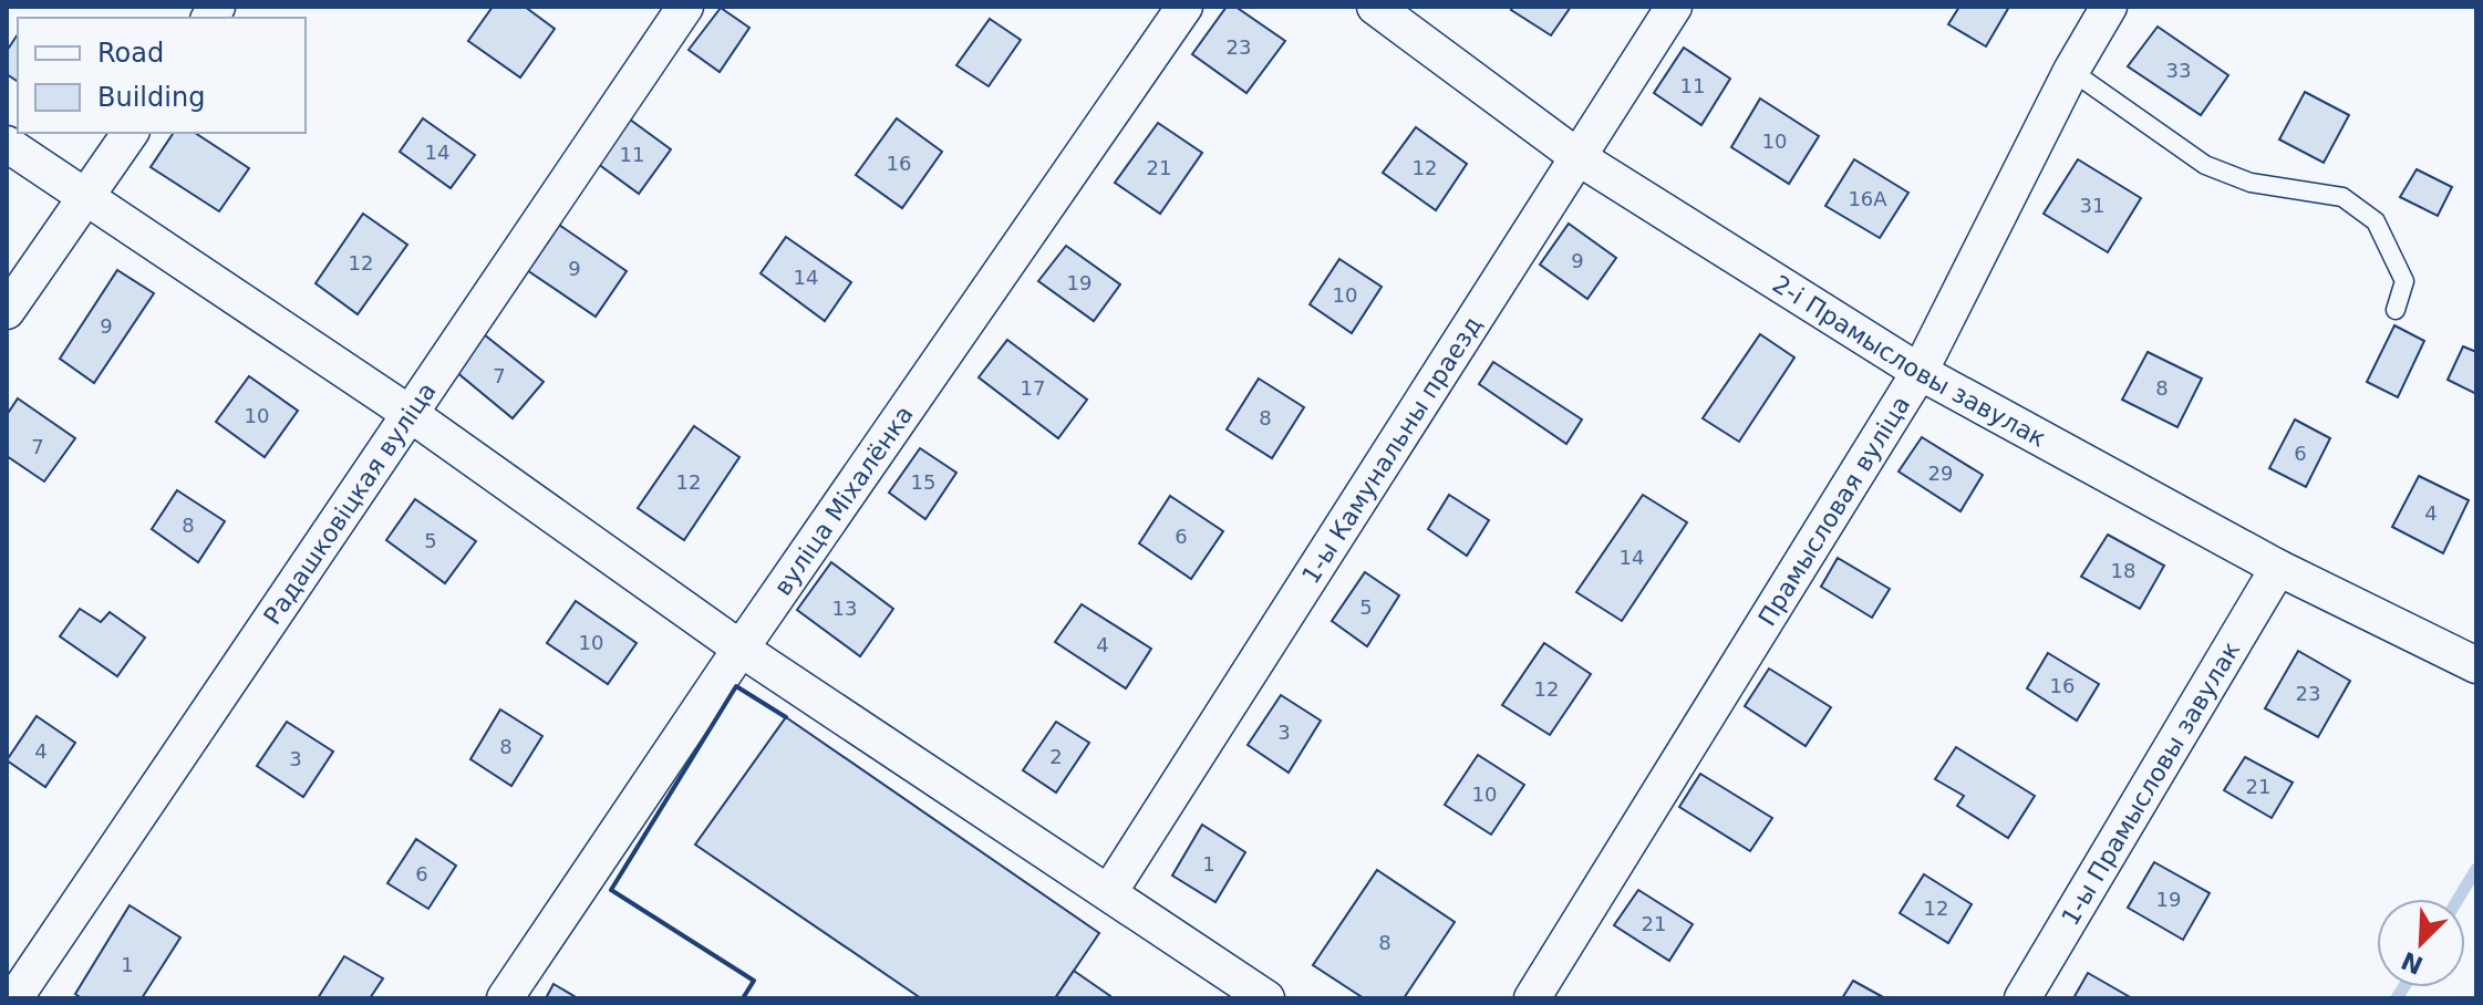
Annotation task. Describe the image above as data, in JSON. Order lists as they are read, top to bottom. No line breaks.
{"streets":{"street":["2-і Прамысловы завулак","1-ы Камунальны праезд","вуліца Міхалёнка","Радашковіцкая вуліца","Прамысловая вуліца","1-ы Прамысловы завулак"]},"crossings":[["2-і Прамысловы завулак","1-ы Камунальны праезд"],["2-і Прамысловы завулак","Прамысловая вуліца"],["2-і Прамысловы завулак","1-ы Прамысловы завулак"]],"house_numbers":["23","33","11","10","14","11","16","21","12","16А","31","9","12","9","14","19","10","9","7","17","8","10","8","7","6","29","12","15","4","8","6","5","14","18","5","13","10","4","16","12","23","3","8","4","2","3","21","10","1","6","19","12","21","8","1"],"legend":["Road","Building"],"north":"bottom left"}
